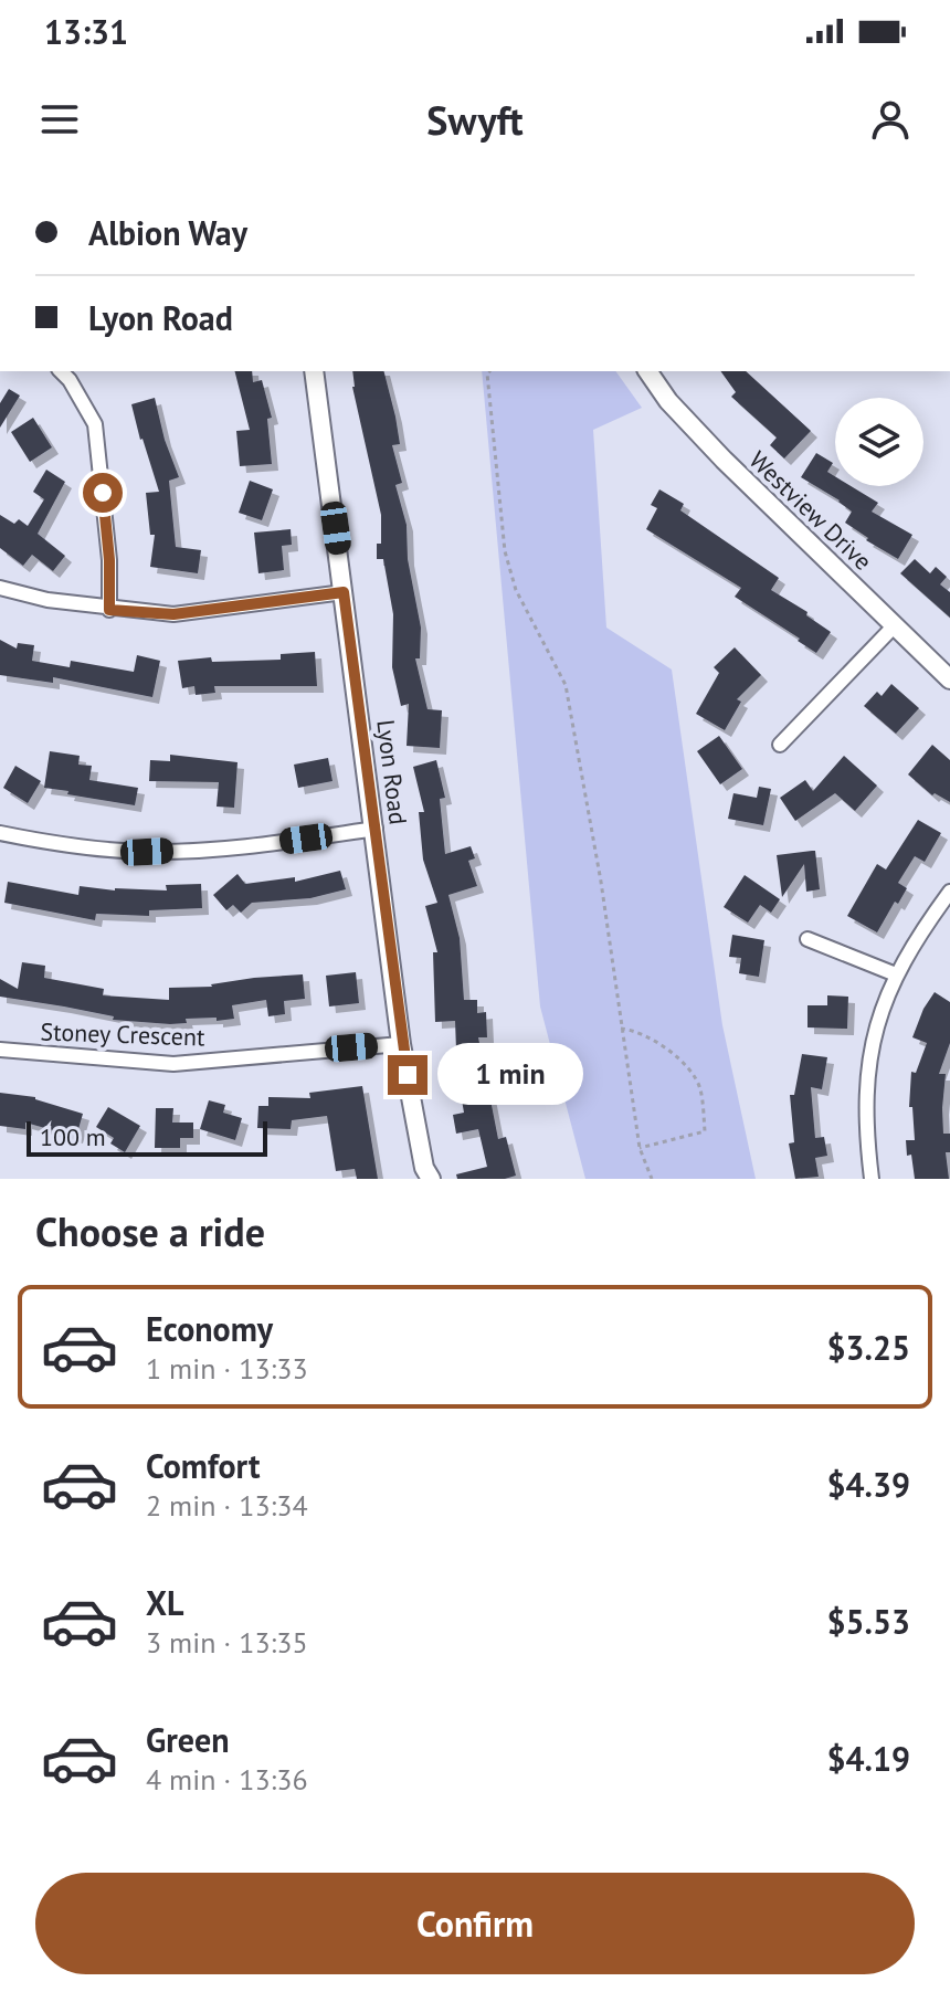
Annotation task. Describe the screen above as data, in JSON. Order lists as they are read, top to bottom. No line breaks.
{"streets":{"street":["Westview Drive","Lyon Road","Stoney Crescent"]},"crossings":[["Lyon Road","Stoney Crescent"]],"scale_bar":"100 m","page":{"status":"13:31","header":"Swyft","banner":["Albion Way","Lyon Road"],"bubble":"1 min","scale":"100 m","heading":"Choose a ride","list":[{"name":"Economy","note":"1 min · 13:33","value":"$3.25"},{"name":"Comfort","note":"2 min · 13:34","value":"$4.39"},{"name":"XL","note":"3 min · 13:35","value":"$5.53"},{"name":"Green","note":"4 min · 13:36","value":"$4.19"}],"buttons":"Confirm"}}
